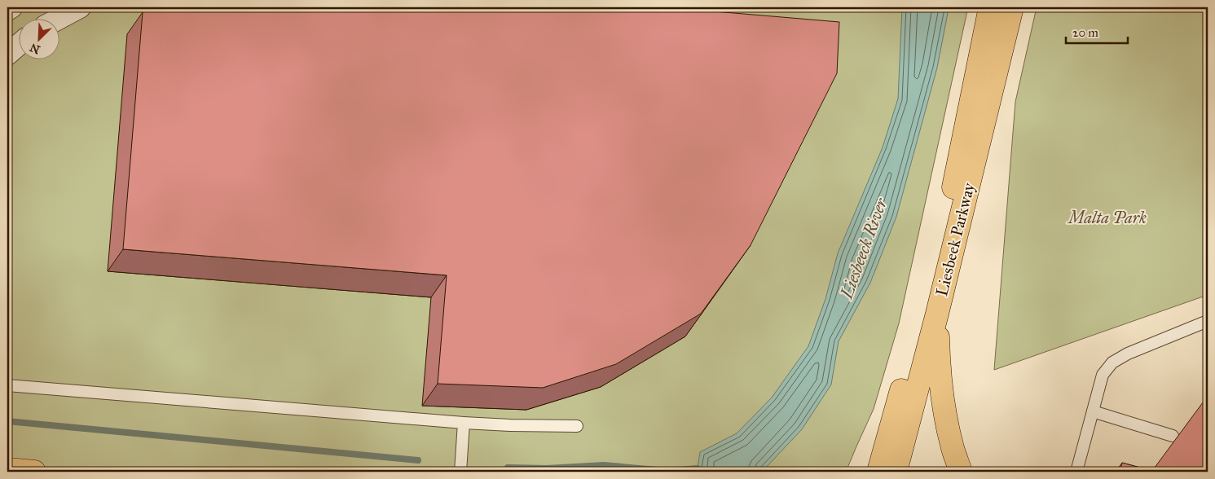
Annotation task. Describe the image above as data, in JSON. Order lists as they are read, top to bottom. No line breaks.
{"streets":{"main road":["Liesbeek Parkway"]},"water":["Liesbeeck River"],"parks":["Malta Park"],"scale_bar":"20 m","north":"bottom left"}
